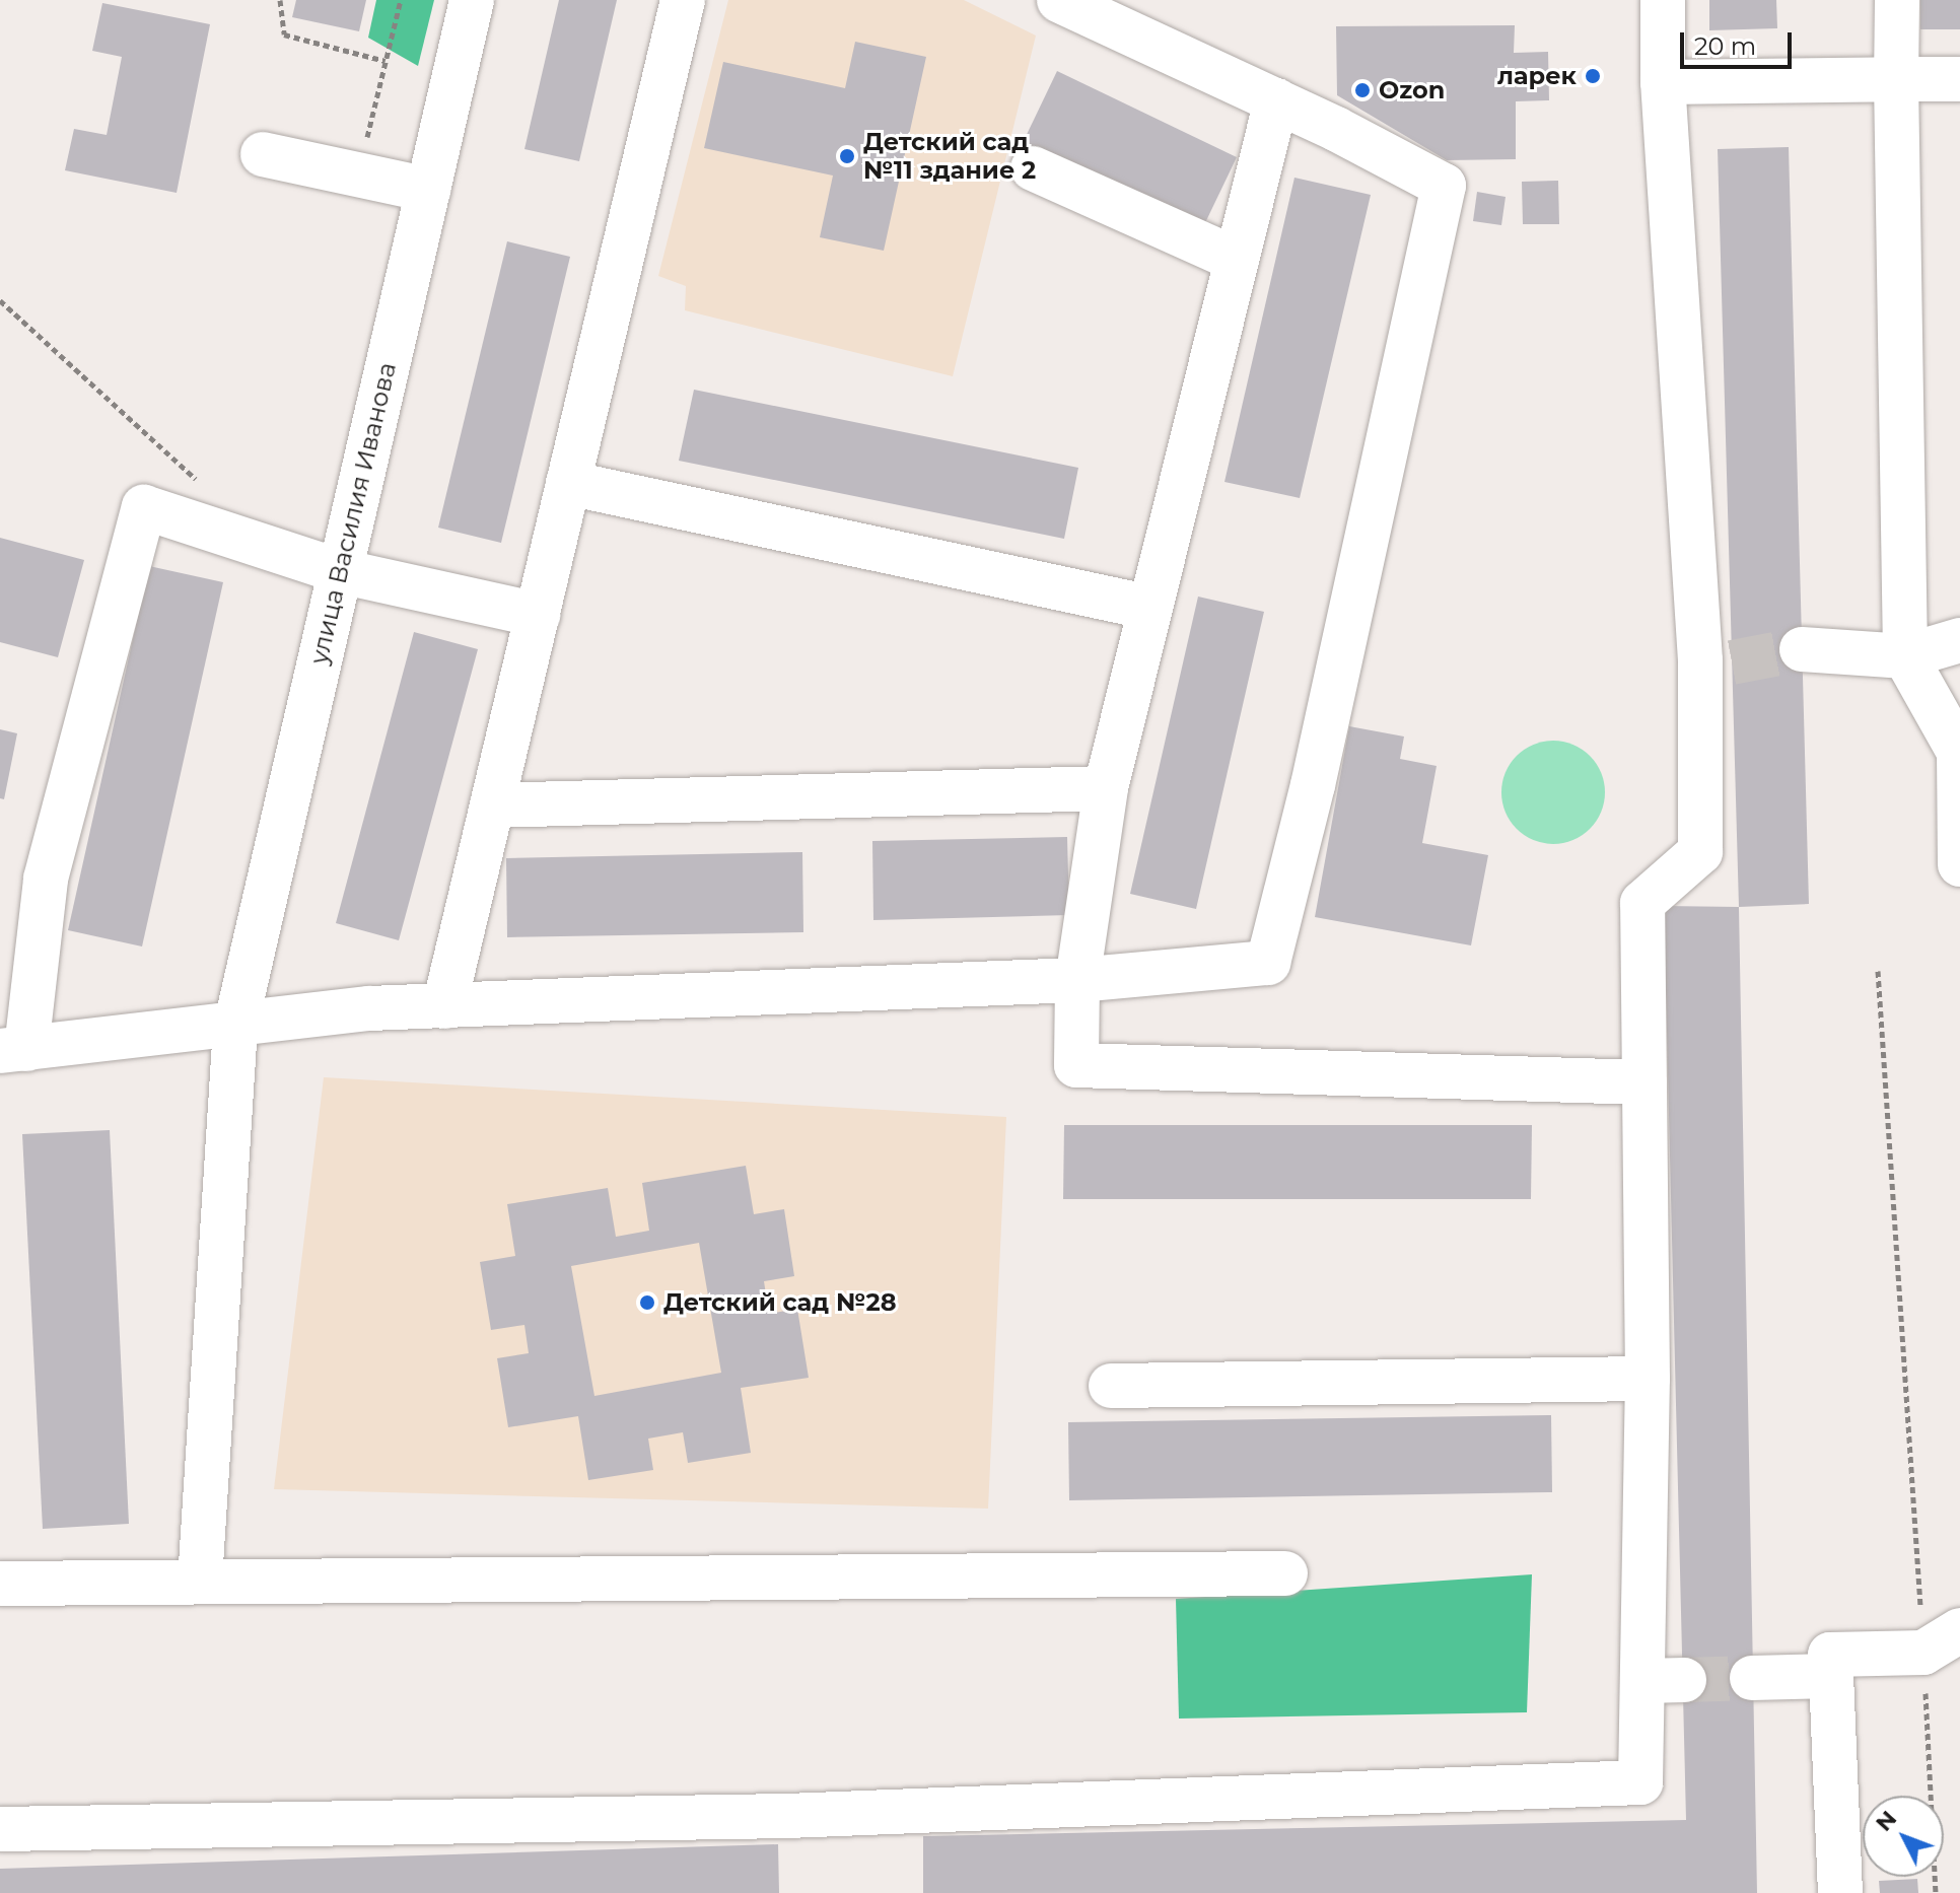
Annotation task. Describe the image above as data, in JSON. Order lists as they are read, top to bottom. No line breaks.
{"streets":{"street":["улица Василия Иванова"]},"places":["ларек","Ozon","Детский сад №11 здание 2","Детский сад №28"],"scale_bar":"20 m","north":"top left"}
